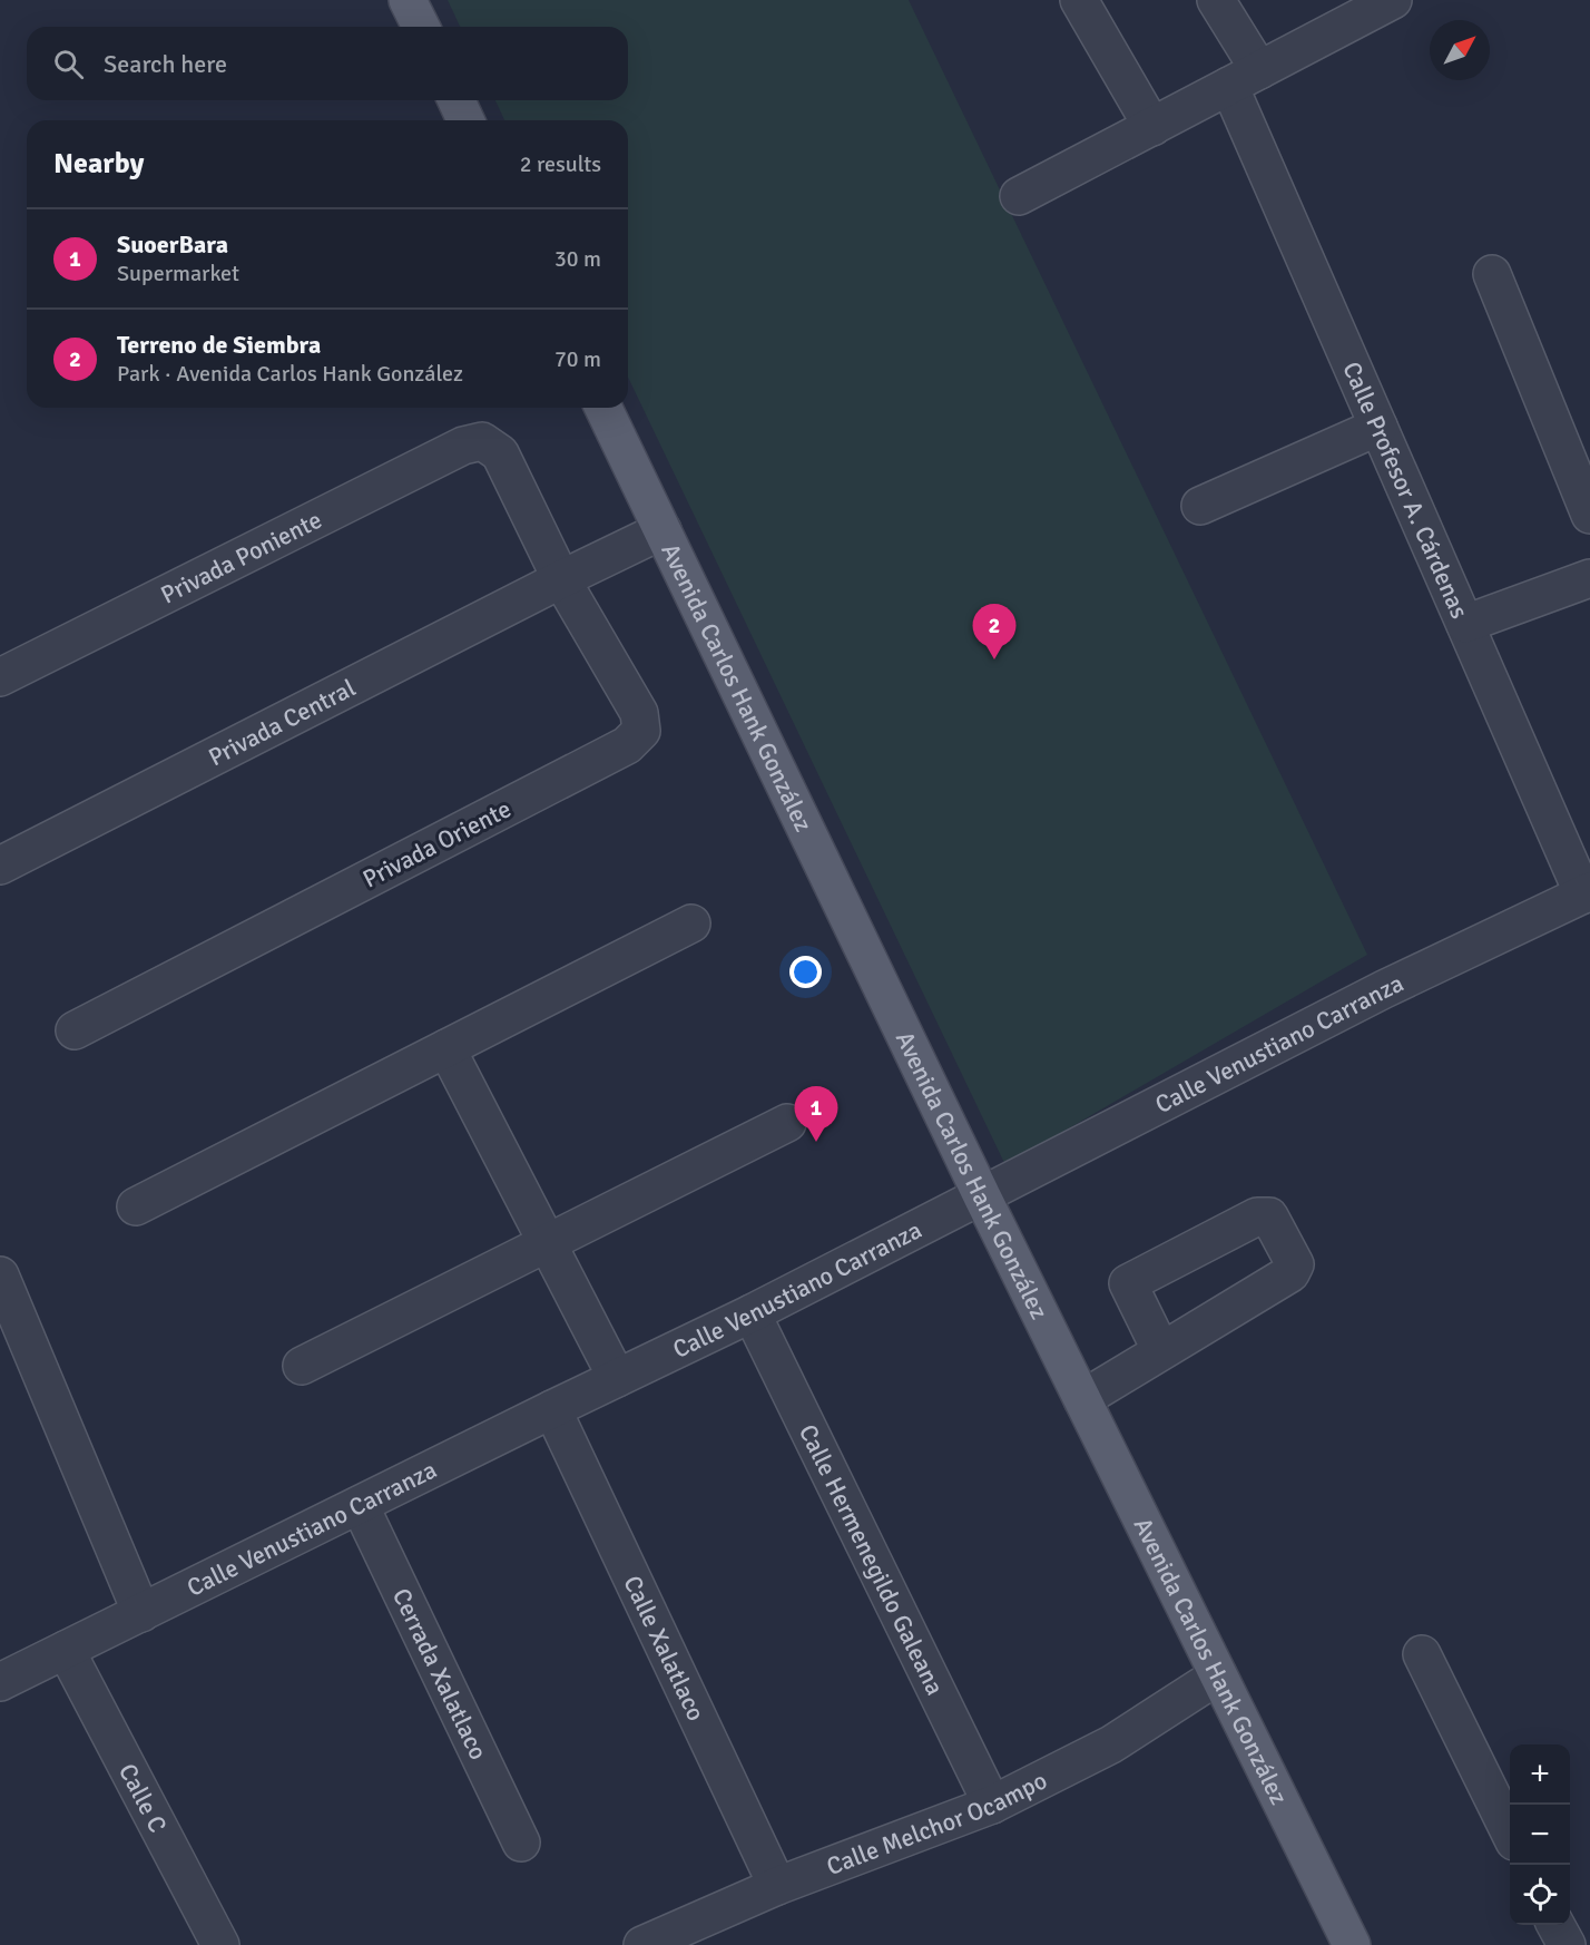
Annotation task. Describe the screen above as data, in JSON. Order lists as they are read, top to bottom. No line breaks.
{"streets":{"main road":["Avenida Carlos Hank González"],"street":["Calle Profesor A. Cárdenas","Privada Poniente","Privada Central","Privada Oriente","Calle Venustiano Carranza","Calle Hermenegildo Galeana","Calle Xalatlaco","Cerrada Xalatlaco","Calle C","Calle Melchor Ocampo"]},"crossings":[["Calle Profesor A. Cárdenas","Calle Venustiano Carranza"],["Privada Poniente","Privada Central"],["Privada Poniente","Privada Oriente"],["Avenida Carlos Hank González","Privada Central"],["Avenida Carlos Hank González","Calle Venustiano Carranza"],["Avenida Carlos Hank González","Calle Melchor Ocampo"],["Privada Central","Privada Oriente"],["Calle Venustiano Carranza","Calle Hermenegildo Galeana"],["Calle Venustiano Carranza","Calle Xalatlaco"],["Calle Venustiano Carranza","Cerrada Xalatlaco"],["Calle Venustiano Carranza","Calle C"],["Calle Hermenegildo Galeana","Calle Melchor Ocampo"],["Calle Xalatlaco","Calle Melchor Ocampo"]],"north":"top right","page":{"search":"Search here","heading":["Nearby","2 results"],"list":[{"mark":"1","name":"SuoerBara","note":"Supermarket","value":"30 m"},{"mark":"2","name":"Terreno de Siembra","note":"Park · Avenida Carlos Hank González","value":"70 m"}],"pins":["2","1"],"map_buttons":["+","−"]}}
